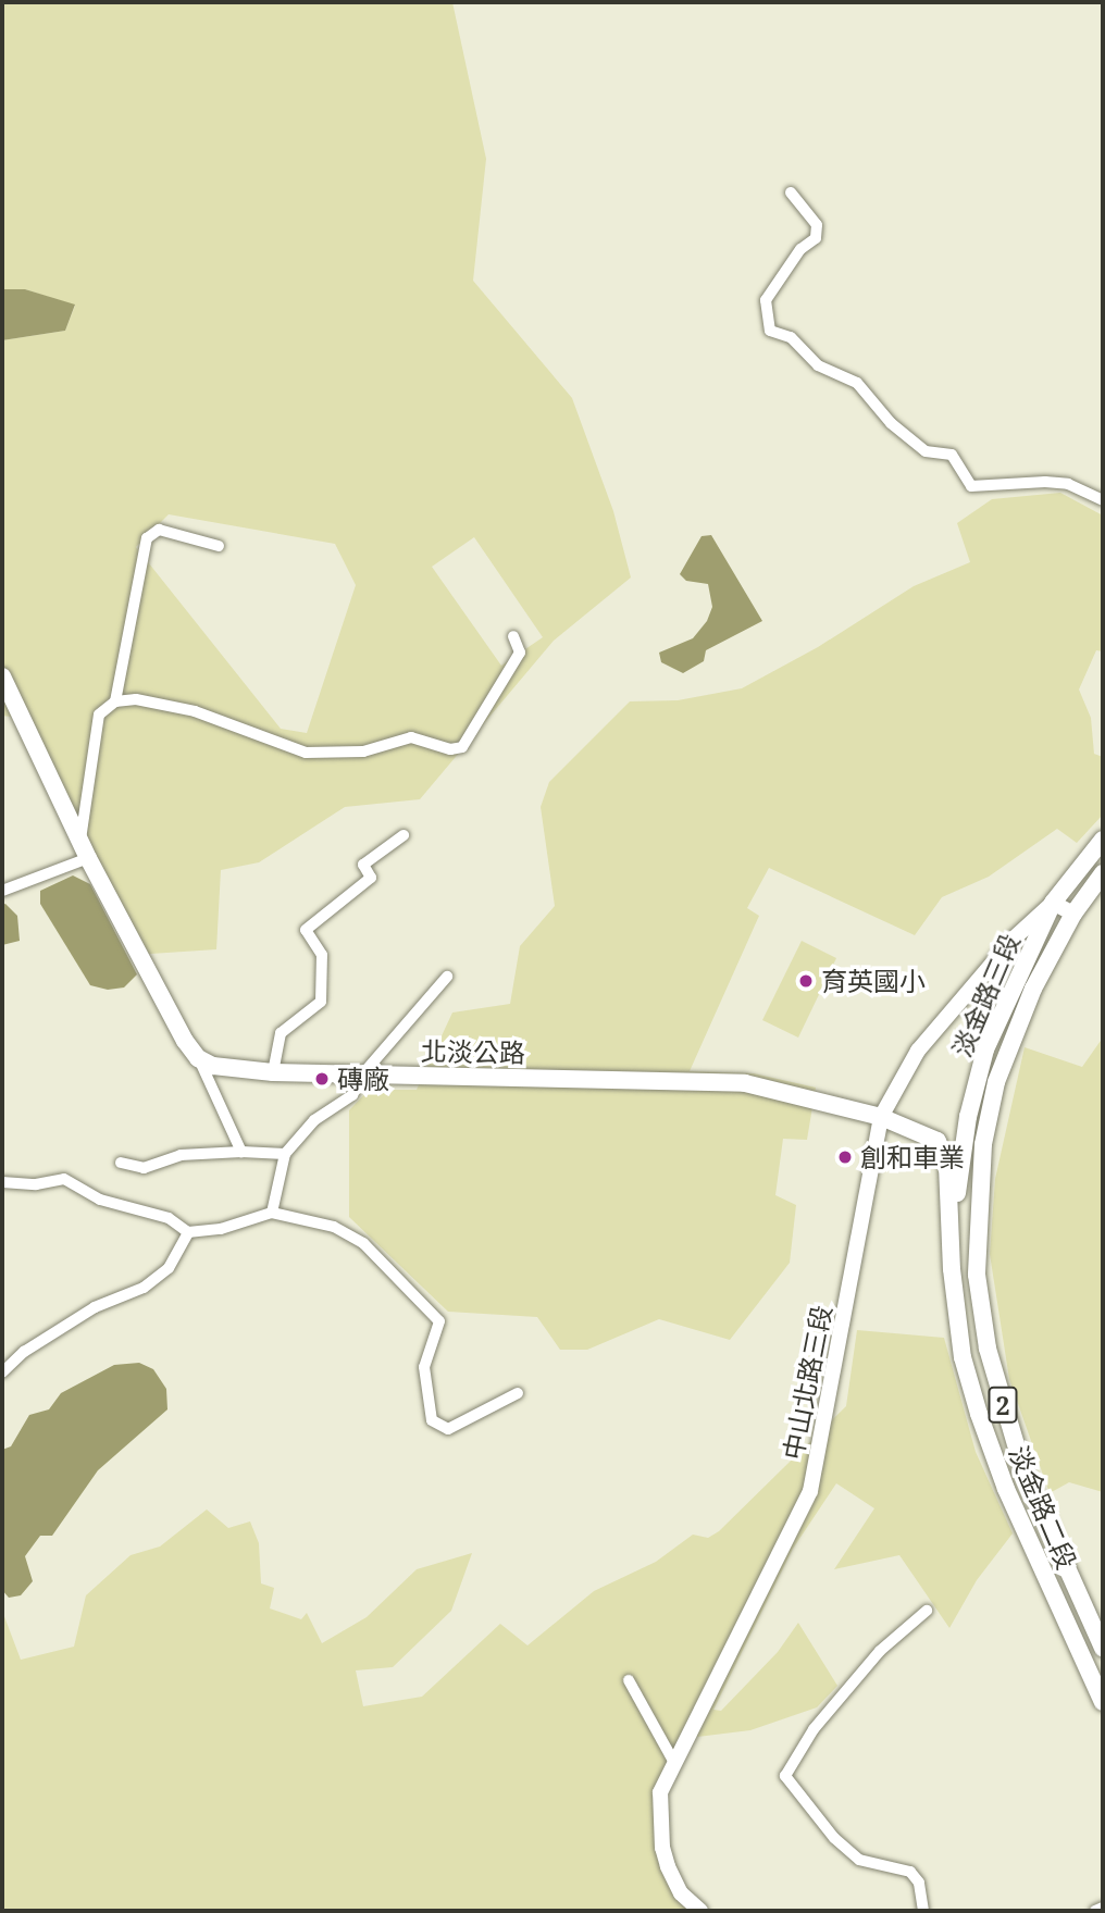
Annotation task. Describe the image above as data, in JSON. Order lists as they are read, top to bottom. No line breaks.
{"streets":{"main road":["淡金路三段","北淡公路","2","淡金路二段"],"street":["中山北路三段"]},"crossings":[["淡金路三段","北淡公路"],["淡金路三段","中山北路三段"],["淡金路三段","淡金路二段"],["北淡公路","中山北路三段"],["北淡公路","淡金路二段"]],"places":["育英國小","磚廠","創和車業"]}
